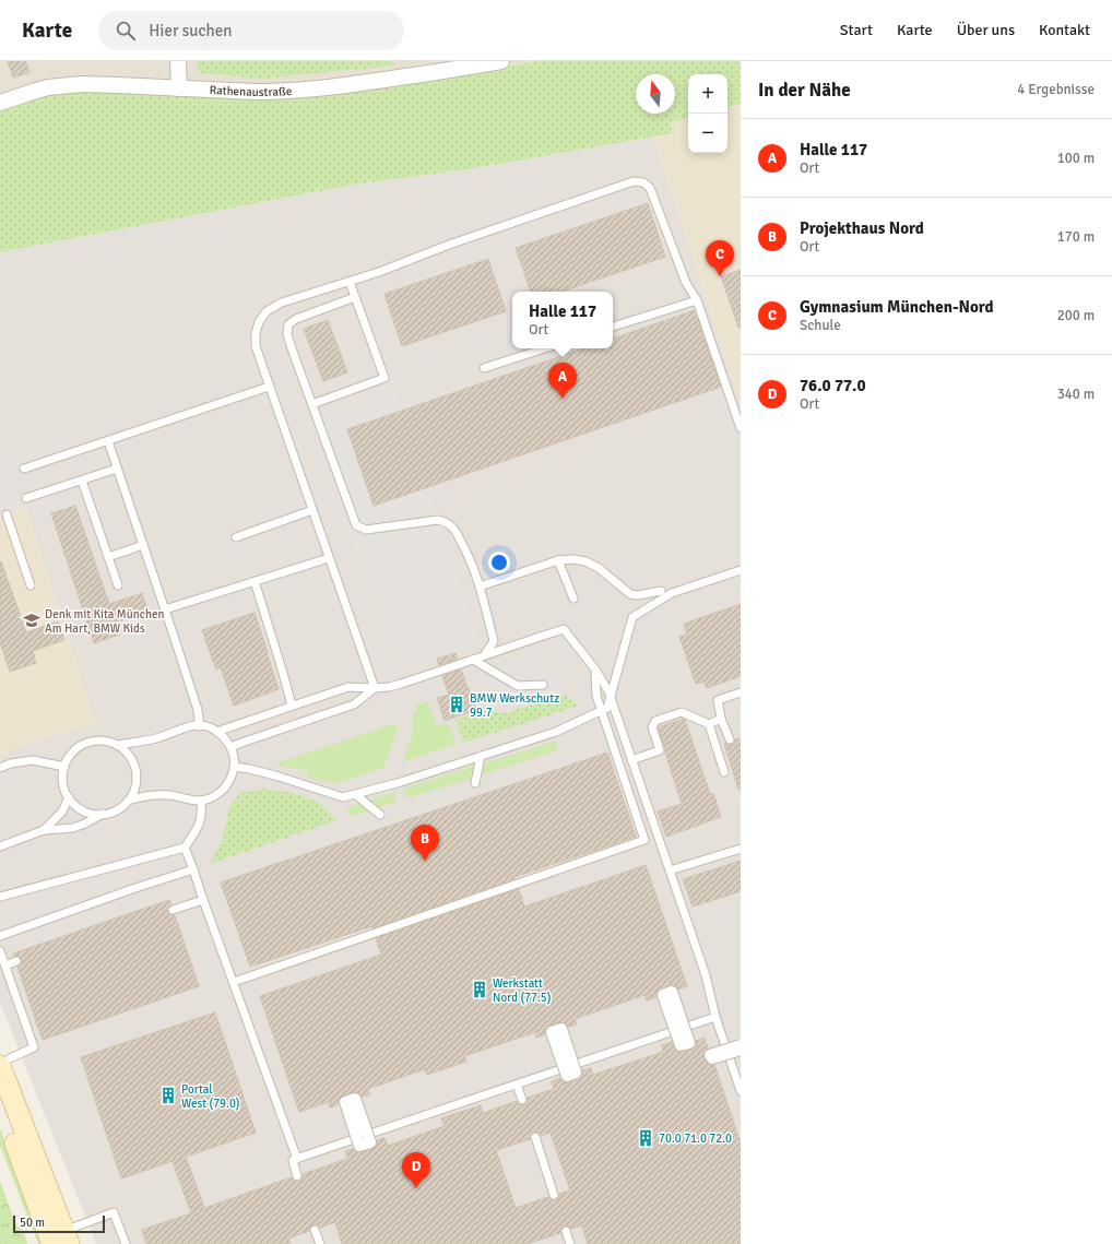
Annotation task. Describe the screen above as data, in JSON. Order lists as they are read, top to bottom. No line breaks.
{"streets":{"street":["Rathenaustraße"]},"places":{"school or university":["Denk mit Kita München Am Hart, BMW Kids"],"building":["BMW Werkschutz 99.7","Werkstatt Nord (77.5)","Portal West (79.0)","70.0 71.0 72.0"]},"scale_bar":"50 m","north":"top","page":{"header":"Karte","search":"Hier suchen","nav":["Start","Karte","Über uns","Kontakt"],"heading":["In der Nähe","4 Ergebnisse"],"map_buttons":["+","−"],"list":[{"mark":"A","name":"Halle 117","note":"Ort","value":"100 m"},{"mark":"B","name":"Projekthaus Nord","note":"Ort","value":"170 m"},{"mark":"C","name":"Gymnasium München-Nord","note":"Schule","value":"200 m"},{"mark":"D","name":"76.0 77.0","note":"Ort","value":"340 m"}],"pins":["C","A","B","D"],"popup":["Halle 117","Ort"],"scale":"50 m"}}
